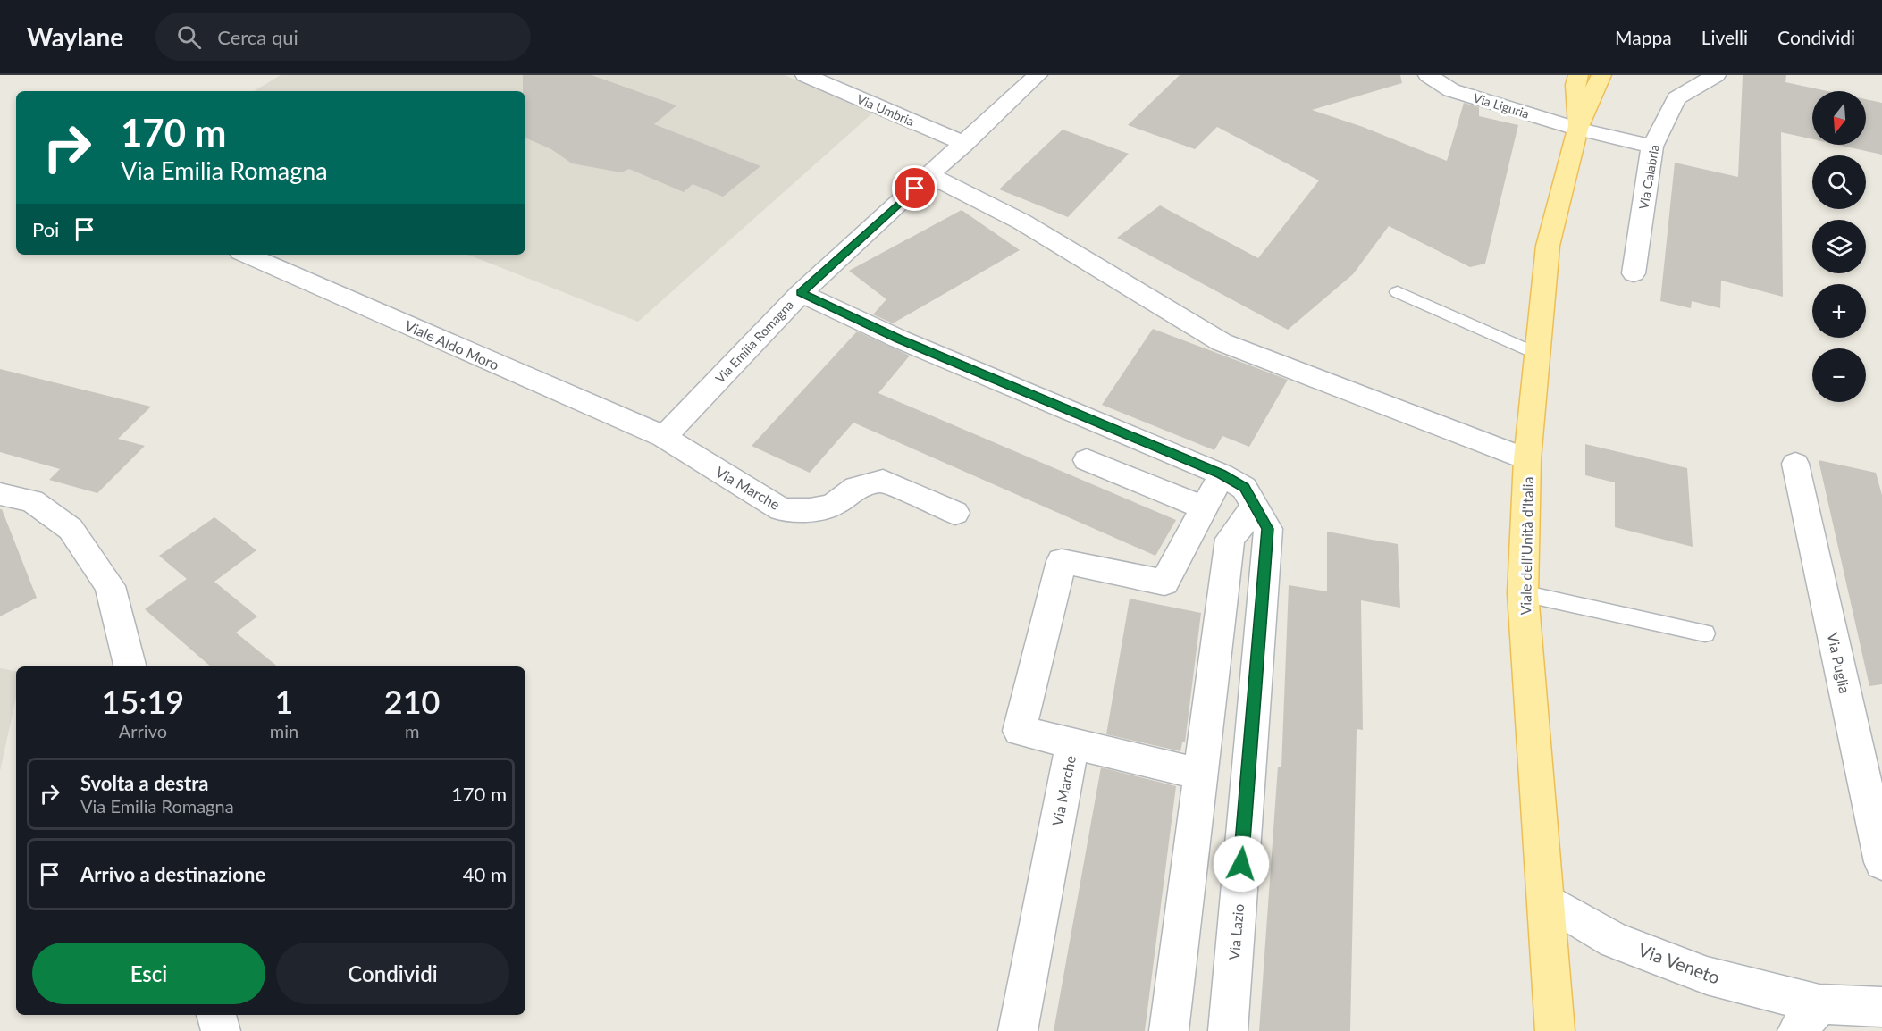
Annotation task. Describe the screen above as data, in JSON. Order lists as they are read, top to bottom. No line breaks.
{"streets":{"main road":["Viale dell'Unità d'Italia"],"street":["Via Liguria","Via Umbria","Via Calabria","Via Emilia Romagna","Viale Aldo Moro","Via Marche","Via Puglia","Via Lazio","Via Veneto"]},"crossings":[["Via Liguria","Via Calabria"],["Via Liguria","Viale dell'Unità d'Italia"],["Via Umbria","Via Emilia Romagna"],["Via Emilia Romagna","Viale Aldo Moro"],["Via Emilia Romagna","Via Marche"],["Via Emilia Romagna","Via Lazio"],["Viale Aldo Moro","Via Marche"],["Viale dell'Unità d'Italia","Via Veneto"]],"north":"bottom","page":{"header":"Waylane","search":"Cerca qui","nav":["Mappa","Livelli","Condividi"],"map_buttons":["+","−"],"turn":["170 m","Via Emilia Romagna"],"then":"Poi","eta":["15:19","Arrivo","1","min","210","m"],"list":[{"name":"Svolta a destra","note":"Via Emilia Romagna","value":"170 m"},{"name":"Arrivo a destinazione","value":"40 m"}],"buttons":["Esci","Condividi"]}}
